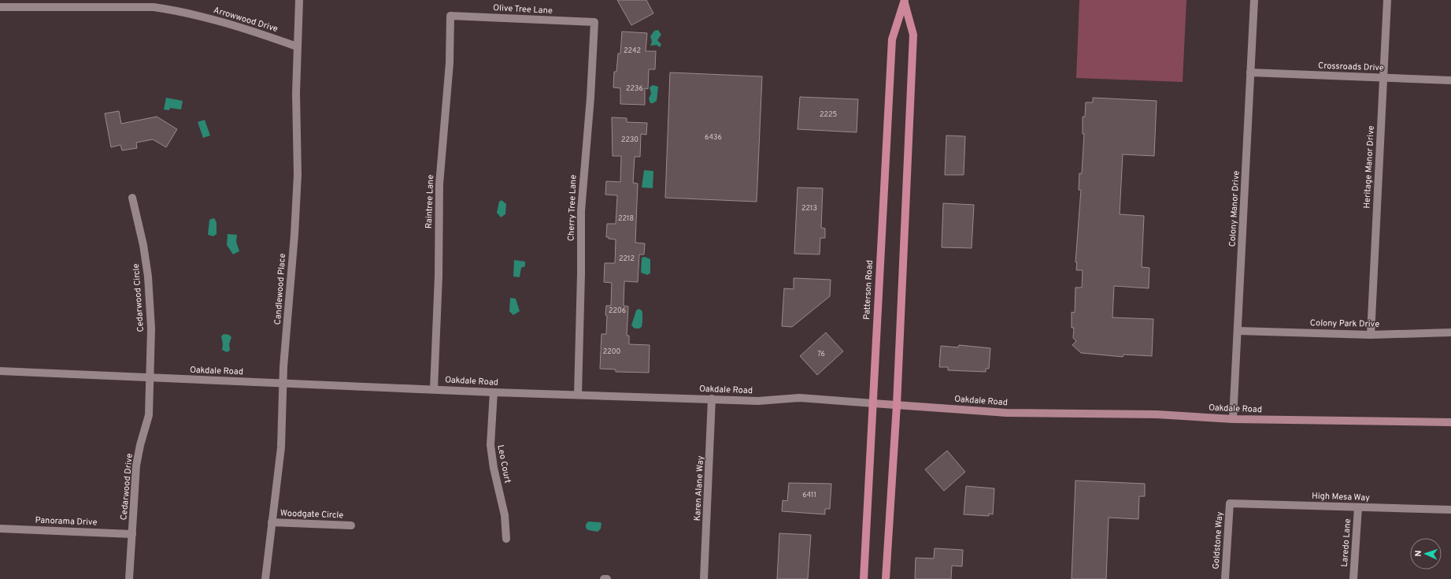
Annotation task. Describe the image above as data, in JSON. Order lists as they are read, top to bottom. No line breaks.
{"streets":{"main road":["Patterson Road","Oakdale Road"],"street":["Olive Tree Lane","Arrowwood Drive","Crossroads Drive","Heritage Manor Drive","Raintree Lane","Cherry Tree Lane","Colony Manor Drive","Candlewood Place","Cedarwood Circle","Colony Park Drive","Leo Court","Cedarwood Drive","Karen Alane Way","High Mesa Way","Woodgate Circle","Panorama Drive","Goldstone Way","Laredo Lane"]},"crossings":[["Olive Tree Lane","Raintree Lane"],["Olive Tree Lane","Cherry Tree Lane"],["Arrowwood Drive","Candlewood Place"],["Crossroads Drive","Heritage Manor Drive"],["Crossroads Drive","Colony Manor Drive"],["Heritage Manor Drive","Colony Park Drive"],["Raintree Lane","Oakdale Road"],["Cherry Tree Lane","Oakdale Road"],["Colony Manor Drive","Colony Park Drive"],["Colony Manor Drive","Oakdale Road"],["Candlewood Place","Oakdale Road"],["Candlewood Place","Woodgate Circle"],["Patterson Road","Oakdale Road"],["Cedarwood Circle","Oakdale Road"],["Cedarwood Circle","Cedarwood Drive"],["Oakdale Road","Leo Court"],["Oakdale Road","Cedarwood Drive"],["Oakdale Road","Karen Alane Way"],["Cedarwood Drive","Panorama Drive"],["High Mesa Way","Goldstone Way"],["High Mesa Way","Laredo Lane"]],"house_numbers":["2242","2236","2225","6436","2230","2213","2218","2212","2206","2200","76","6411"],"north":"left"}
